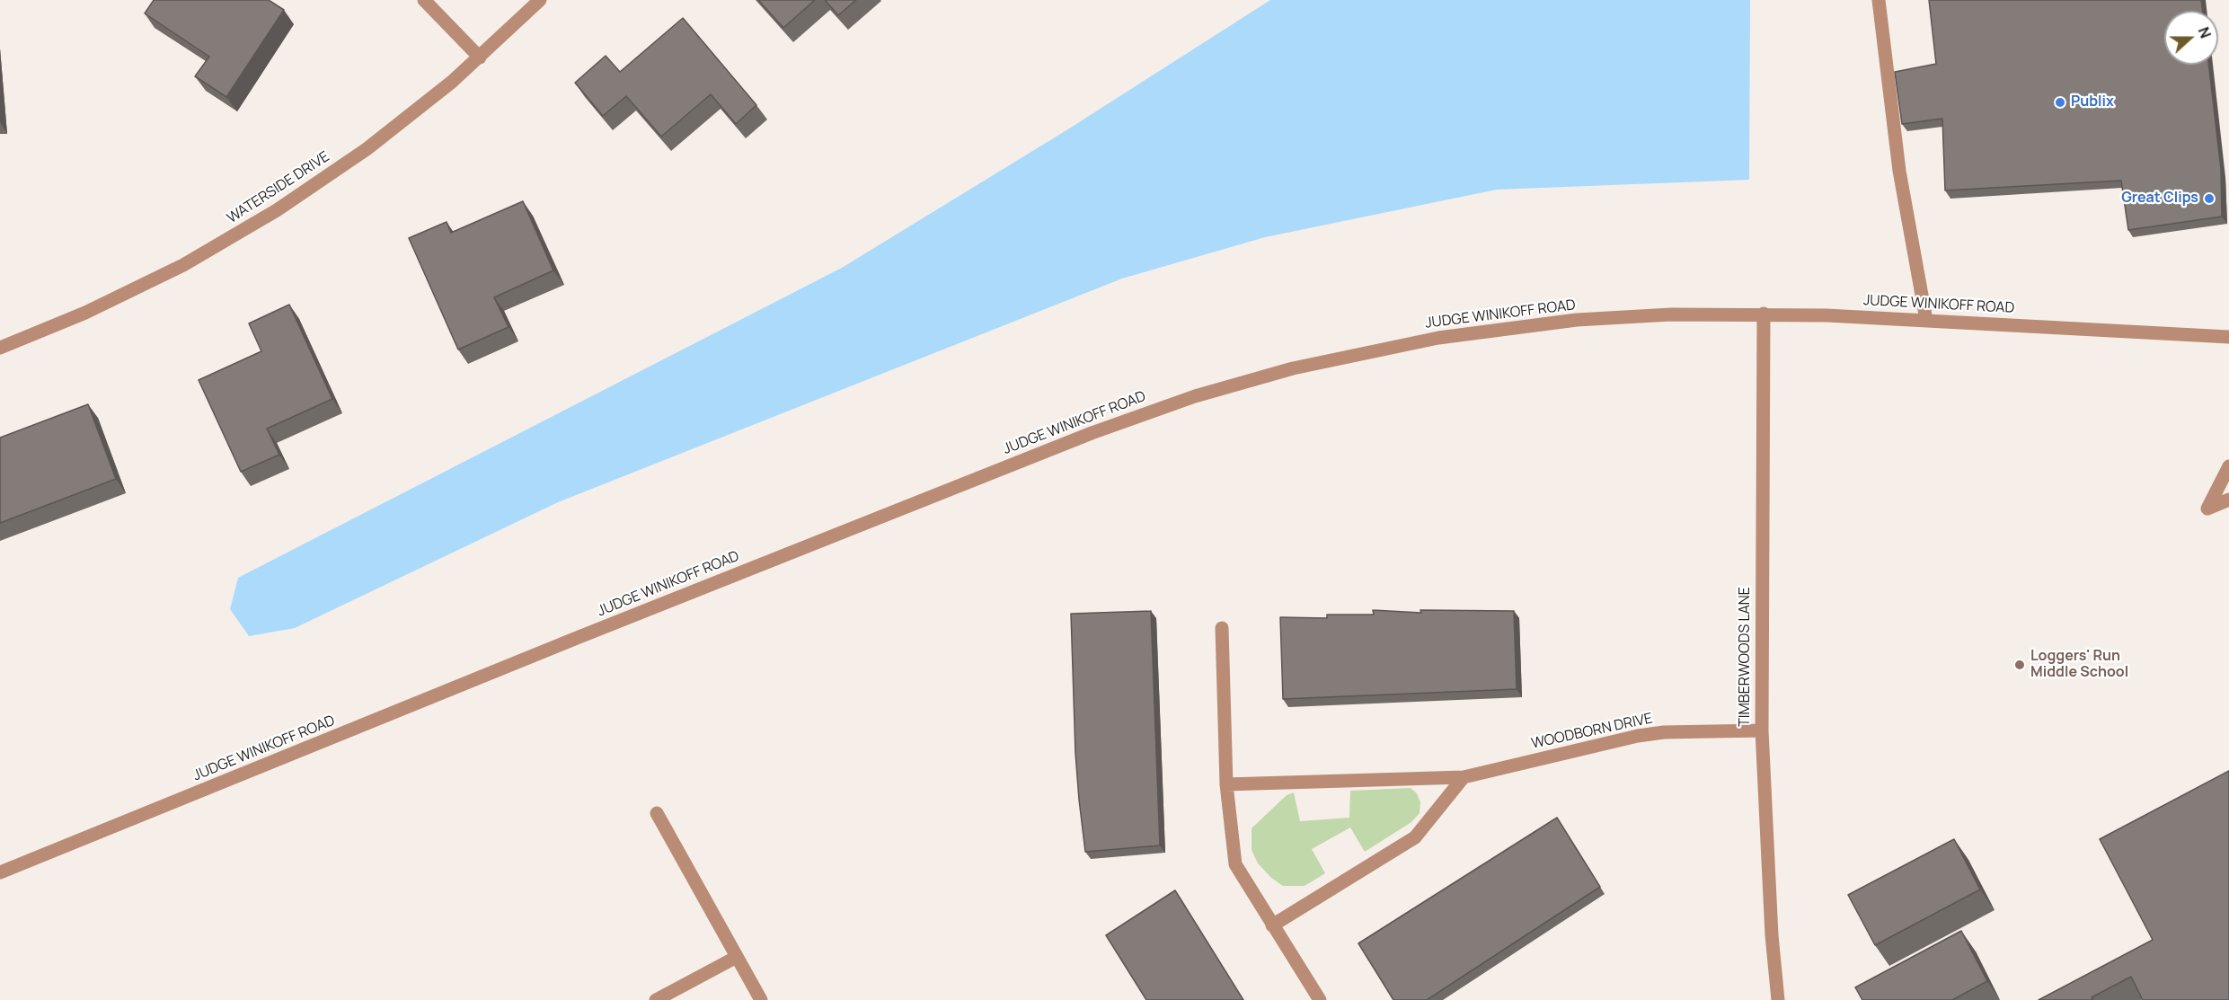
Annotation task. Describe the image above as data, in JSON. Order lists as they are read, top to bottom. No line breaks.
{"streets":{"street":["WATERSIDE DRIVE","JUDGE WINIKOFF ROAD","TIMBERWOODS LANE","WOODBORN DRIVE"]},"crossings":[["JUDGE WINIKOFF ROAD","TIMBERWOODS LANE"],["TIMBERWOODS LANE","WOODBORN DRIVE"]],"places":["Publix","Great Clips","Loggers' Run Middle School"],"north":"right"}
